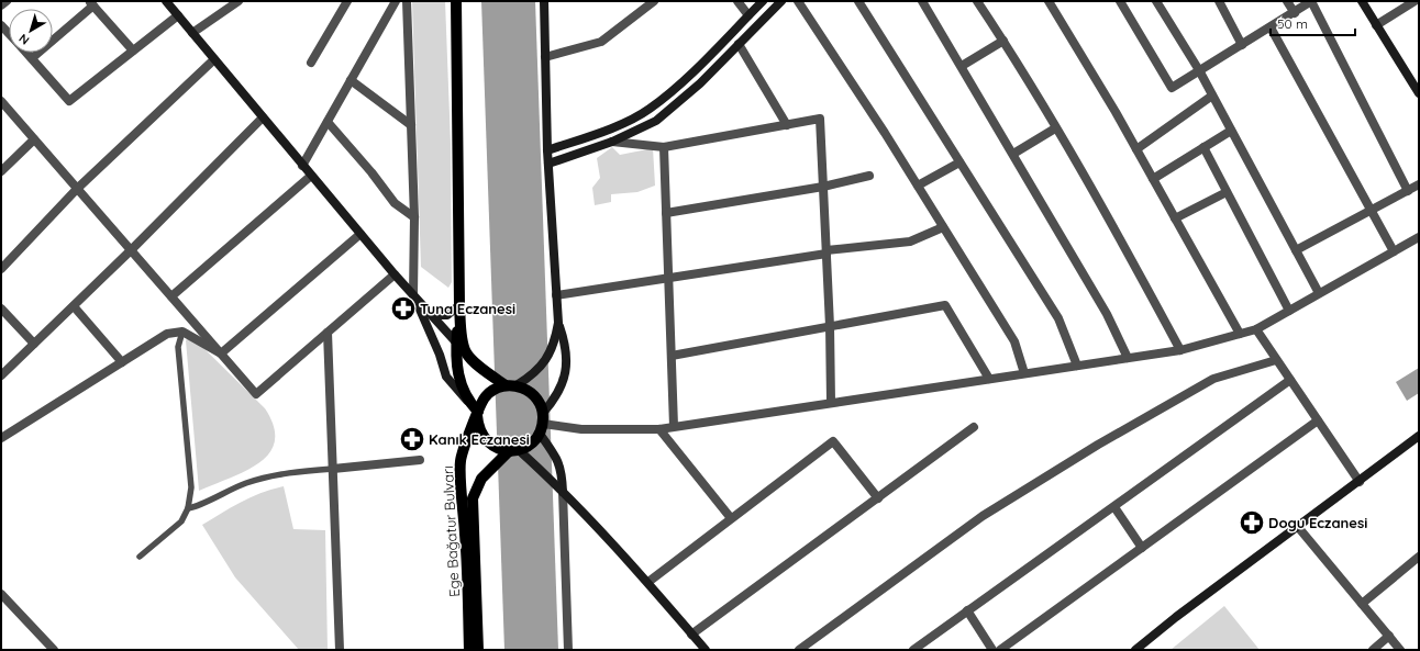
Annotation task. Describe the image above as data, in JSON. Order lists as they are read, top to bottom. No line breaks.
{"streets":{"main road":["Ege Bağatur Bulvarı"]},"places":{"pharmacy":["Tuna Eczanesi","Kanık Eczanesi","Dogu Eczanesi"]},"scale_bar":"50 m","north":"bottom left"}
